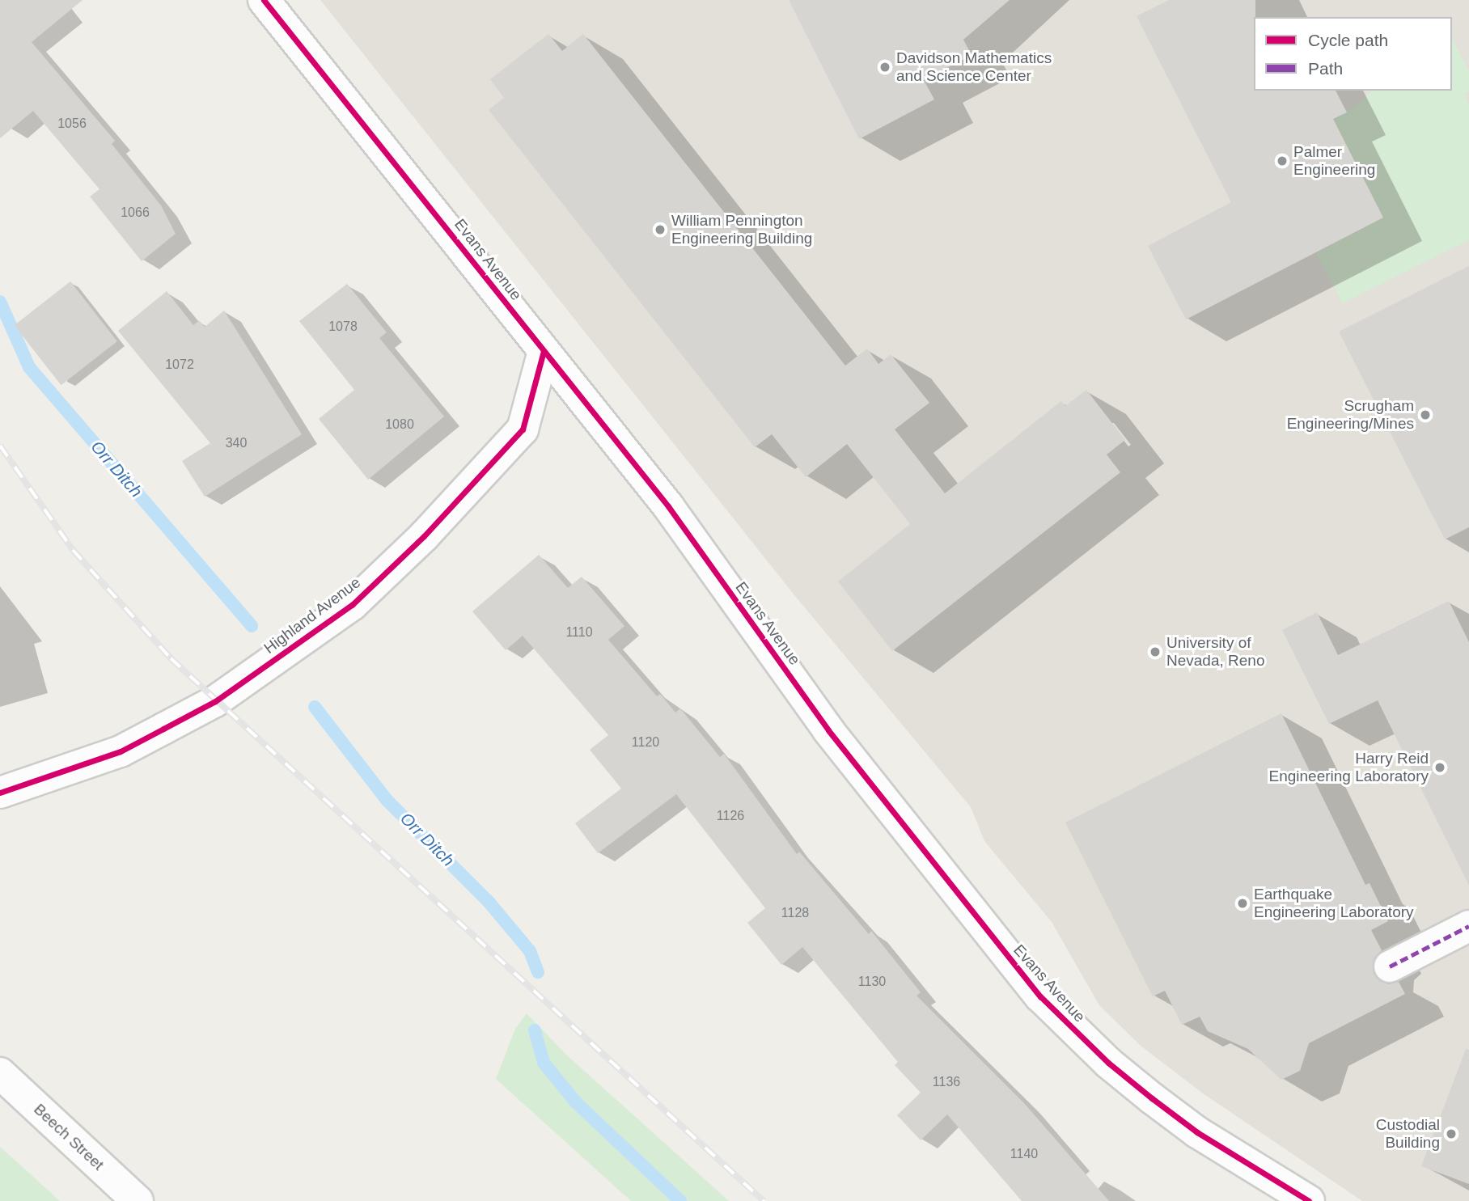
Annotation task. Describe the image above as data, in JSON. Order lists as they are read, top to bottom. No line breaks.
{"streets":{"street":["Evans Avenue","Highland Avenue","Beech Street"]},"crossings":[["Evans Avenue","Highland Avenue"]],"water":["Orr Ditch"],"places":["Davidson Mathematics and Science Center","Palmer Engineering","William Pennington Engineering Building","Scrugham Engineering/Mines","University of Nevada, Reno","Harry Reid Engineering Laboratory","Earthquake Engineering Laboratory","Custodial Building"],"house_numbers":["1056","1066","1078","1072","1080","340","1110","1120","1126","1128","1130","1136","1140"],"legend":["Cycle path","Path"]}
